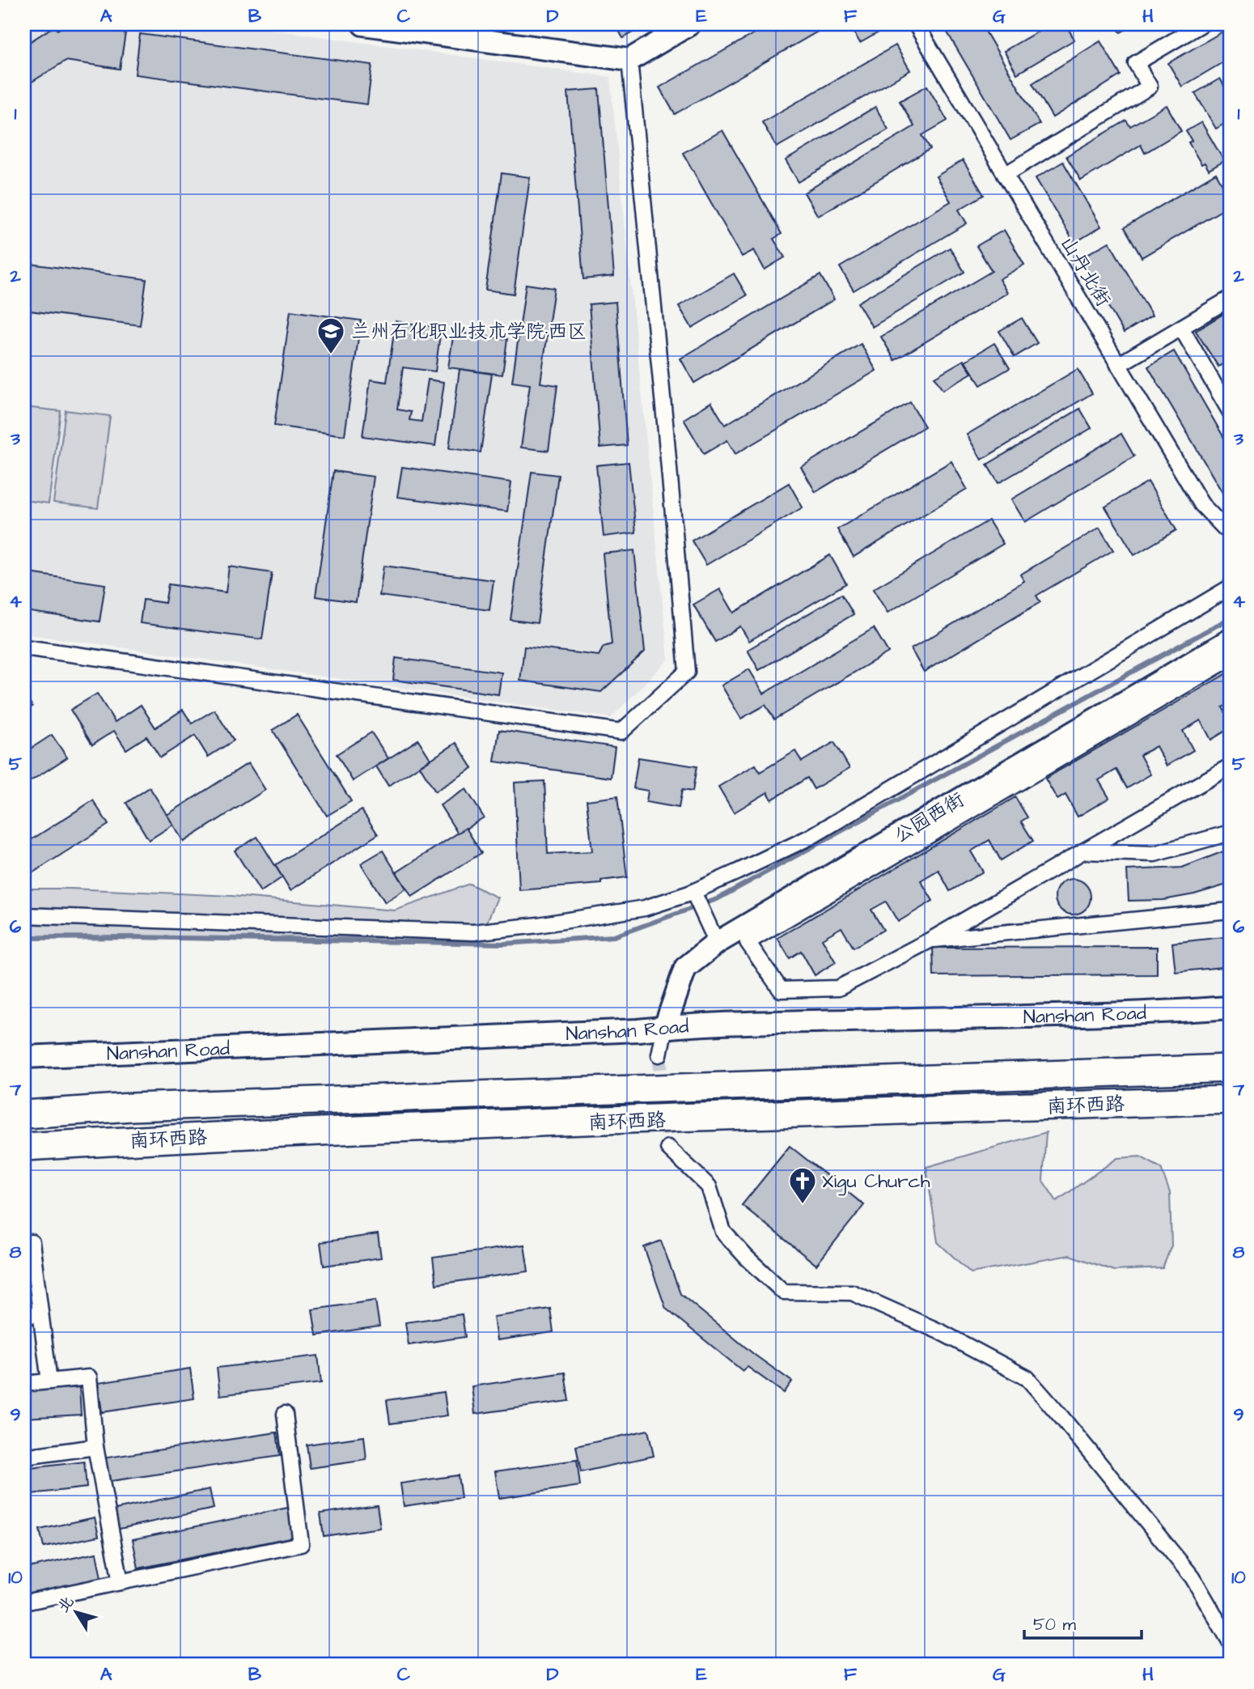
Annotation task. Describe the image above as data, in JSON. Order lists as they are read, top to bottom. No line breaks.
{"streets":{"highway":["南环西路"],"street":["山丹北街","公园西街","Nanshan Road"]},"crossings":[["公园西街","Nanshan Road"]],"places":{"school or university":["兰州石化职业技术学院·西区"],"church":["Xigu Church"]},"scale_bar":"50 m","north":"top left","grid":{"columns":["A","B","C","D","E","F","G","H"],"rows":["1","2","3","4","5","6","7","8","9","10"]}}
